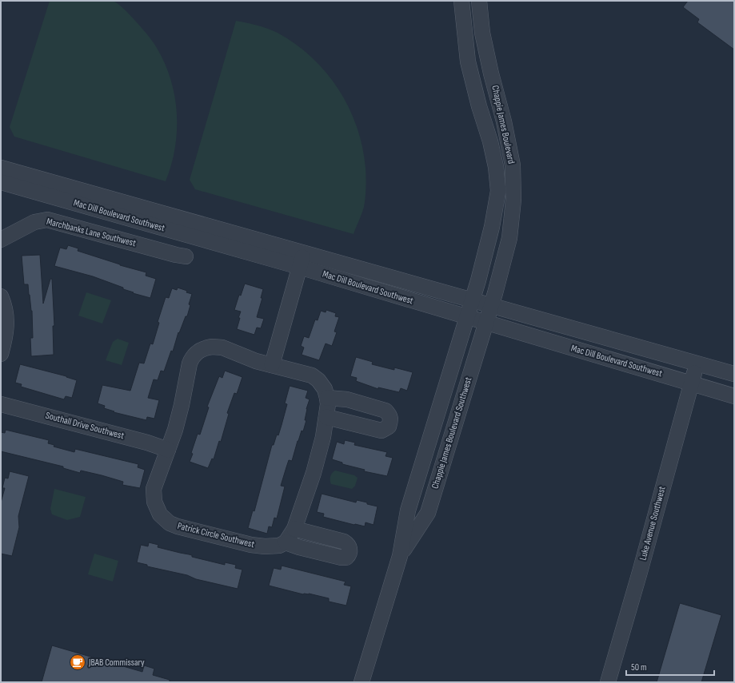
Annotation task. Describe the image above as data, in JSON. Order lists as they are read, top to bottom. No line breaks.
{"streets":{"street":["Chappie James Boulevard","Mac Dill Boulevard Southwest","Marchbanks Lane Southwest","Southall Drive Southwest","Chappie James Boulevard Southwest","Luke Avenue Southwest","Patrick Circle Southwest"]},"crossings":[["Chappie James Boulevard","Mac Dill Boulevard Southwest"],["Chappie James Boulevard","Chappie James Boulevard Southwest"],["Mac Dill Boulevard Southwest","Chappie James Boulevard Southwest"],["Mac Dill Boulevard Southwest","Luke Avenue Southwest"],["Southall Drive Southwest","Patrick Circle Southwest"]],"places":{"cafe":["JBAB Commissary"]},"scale_bar":"50 m"}
